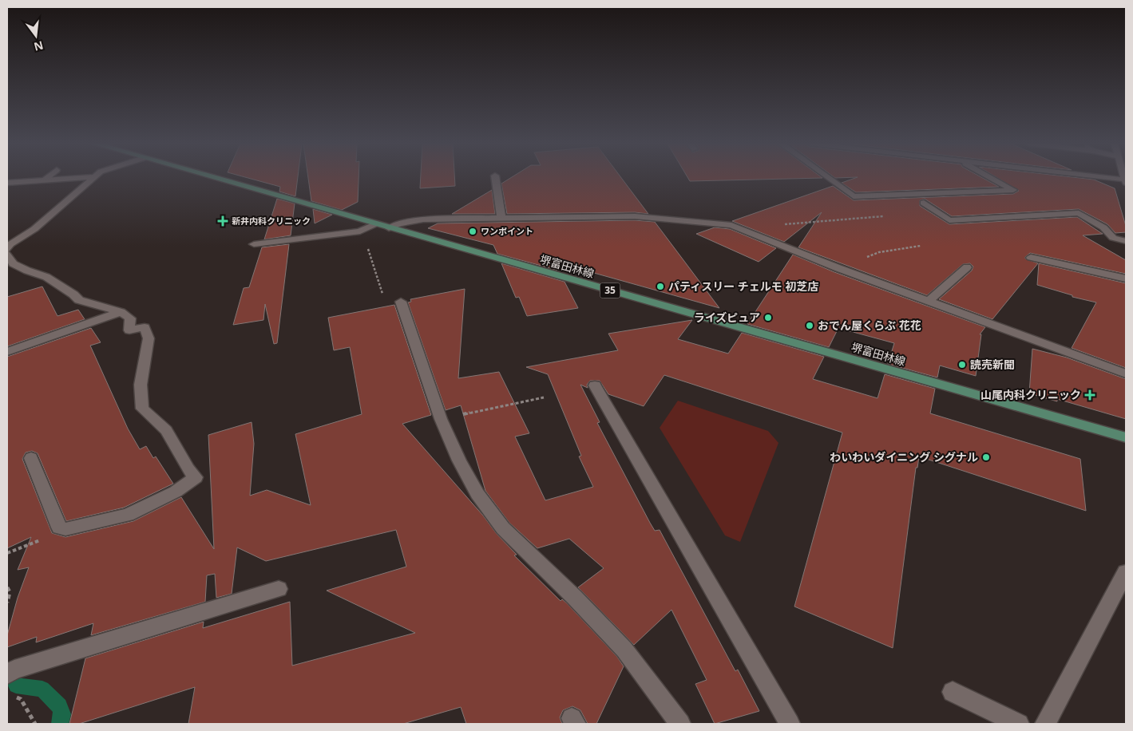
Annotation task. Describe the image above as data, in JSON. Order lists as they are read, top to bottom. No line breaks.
{"streets":{"main road":["堺富田林線","35"]},"places":{"health":["新井内科クリニック","山尾内科クリニック"],"other":["ワンポイント","パティスリー チェルモ 初芝店","ライズピュア","おでん屋くらぶ 花花","読売新聞","わいわいダイニング シグナル"]},"north":"bottom"}
